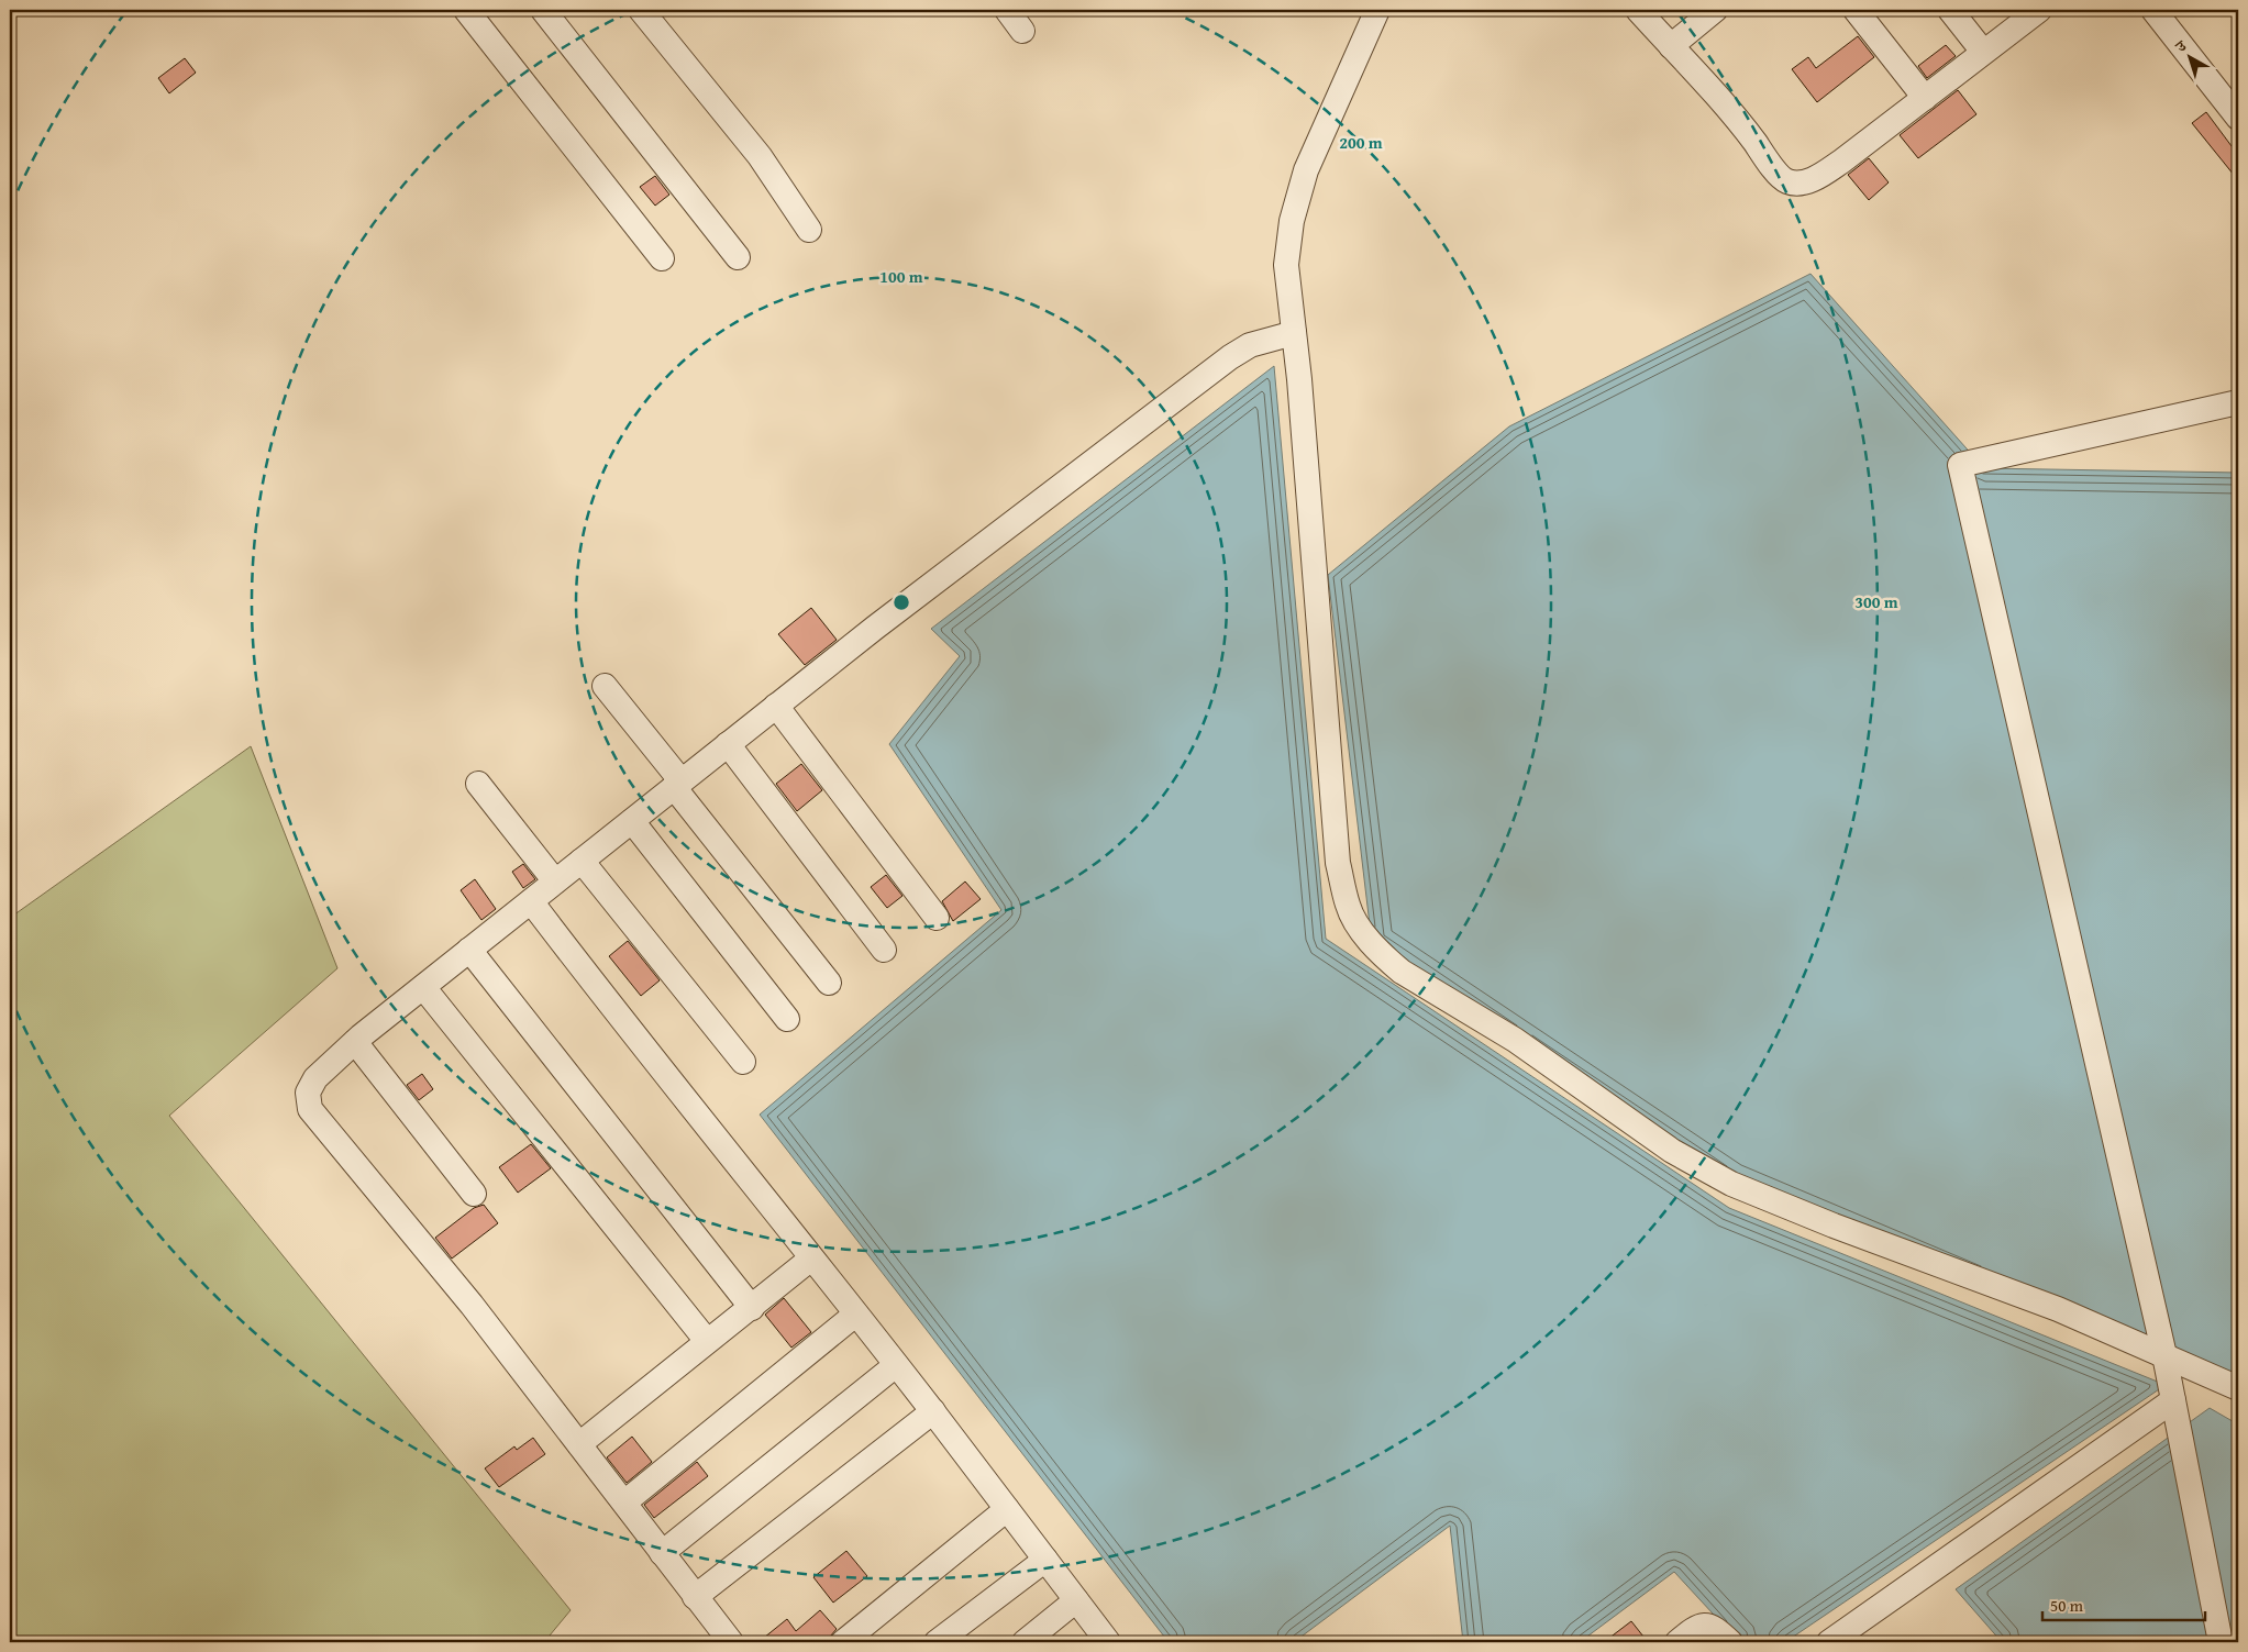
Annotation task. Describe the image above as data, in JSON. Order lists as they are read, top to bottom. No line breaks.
{"scale_bar":"50 m","north":"top left","rings":["200 m","100 m","300 m"]}
